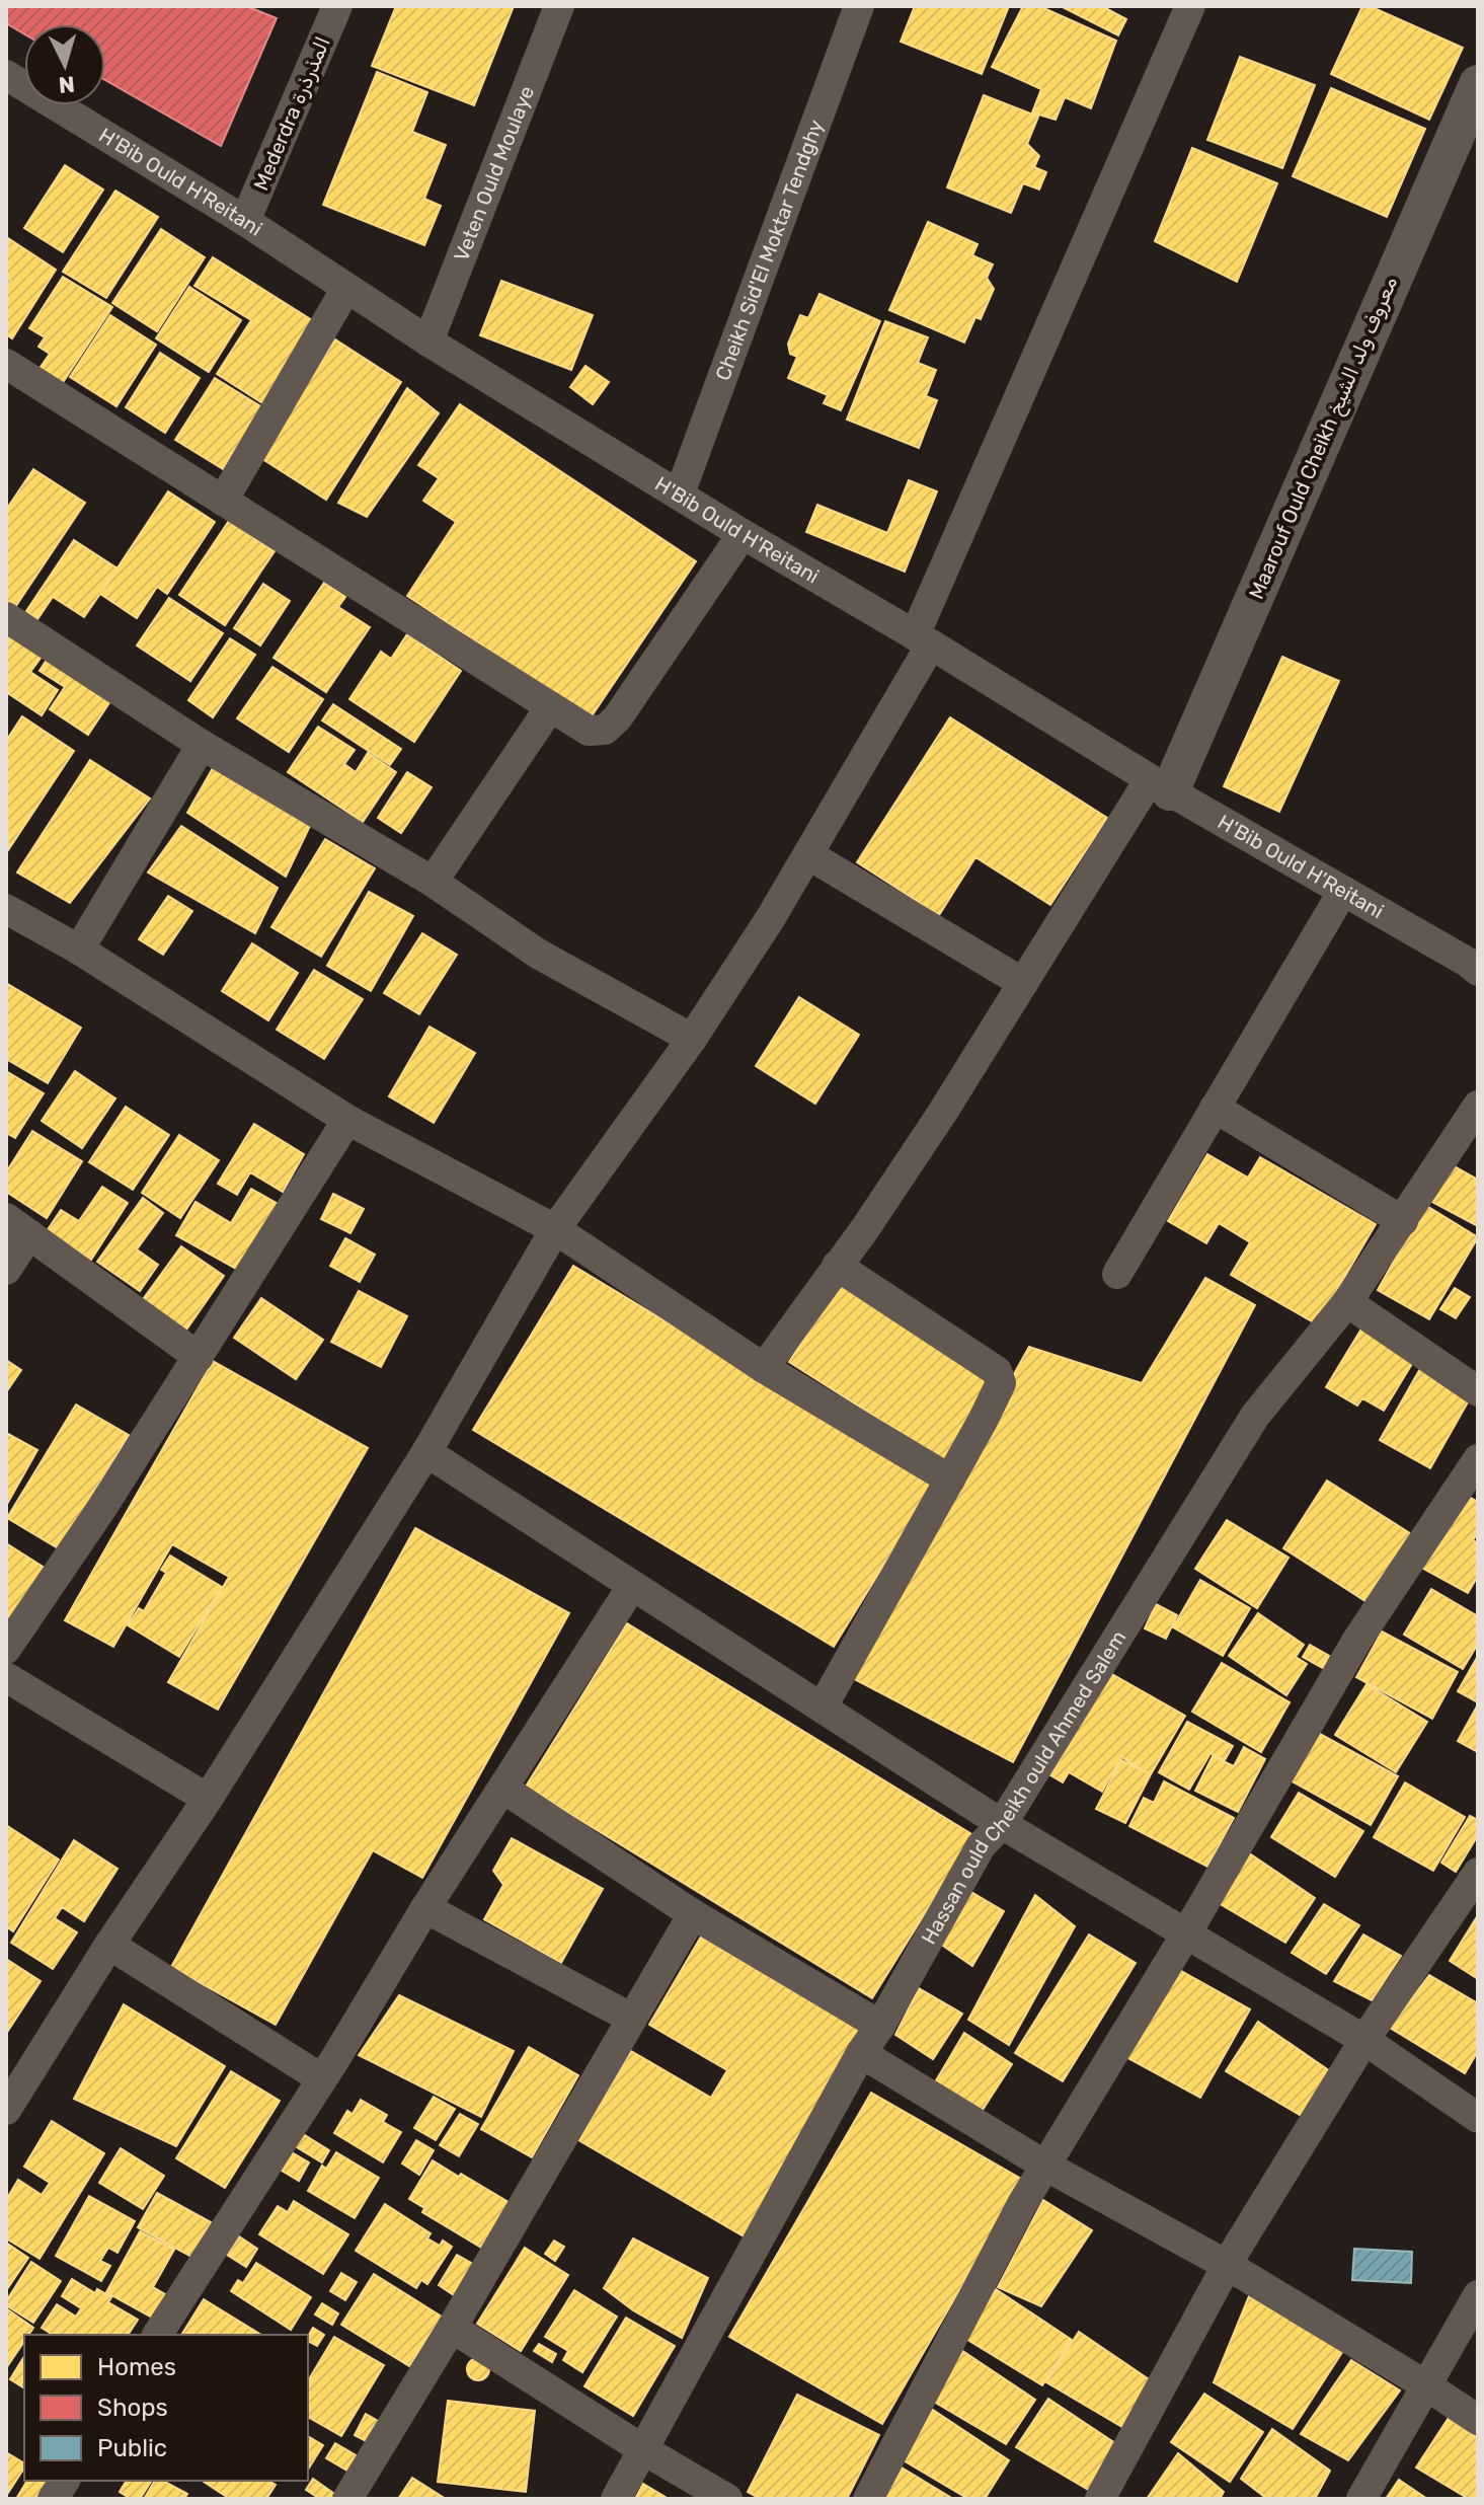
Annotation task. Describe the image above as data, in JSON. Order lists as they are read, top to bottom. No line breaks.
{"streets":{"street":["Mederdra المذرذرة","Veten Ould Moulaye","H'Bib Ould H'Reitani","Cheikh Sid'El Moktar Tendghy","Maarouf Ould Cheikh معروف ولد الشيخ","Hassan ould Cheikh ould Ahmed Salem"]},"crossings":[["Mederdra المذرذرة","H'Bib Ould H'Reitani"],["Veten Ould Moulaye","H'Bib Ould H'Reitani"],["H'Bib Ould H'Reitani","Cheikh Sid'El Moktar Tendghy"],["H'Bib Ould H'Reitani","Maarouf Ould Cheikh معروف ولد الشيخ"]],"legend":["Homes","Shops","Public"],"north":"bottom"}
